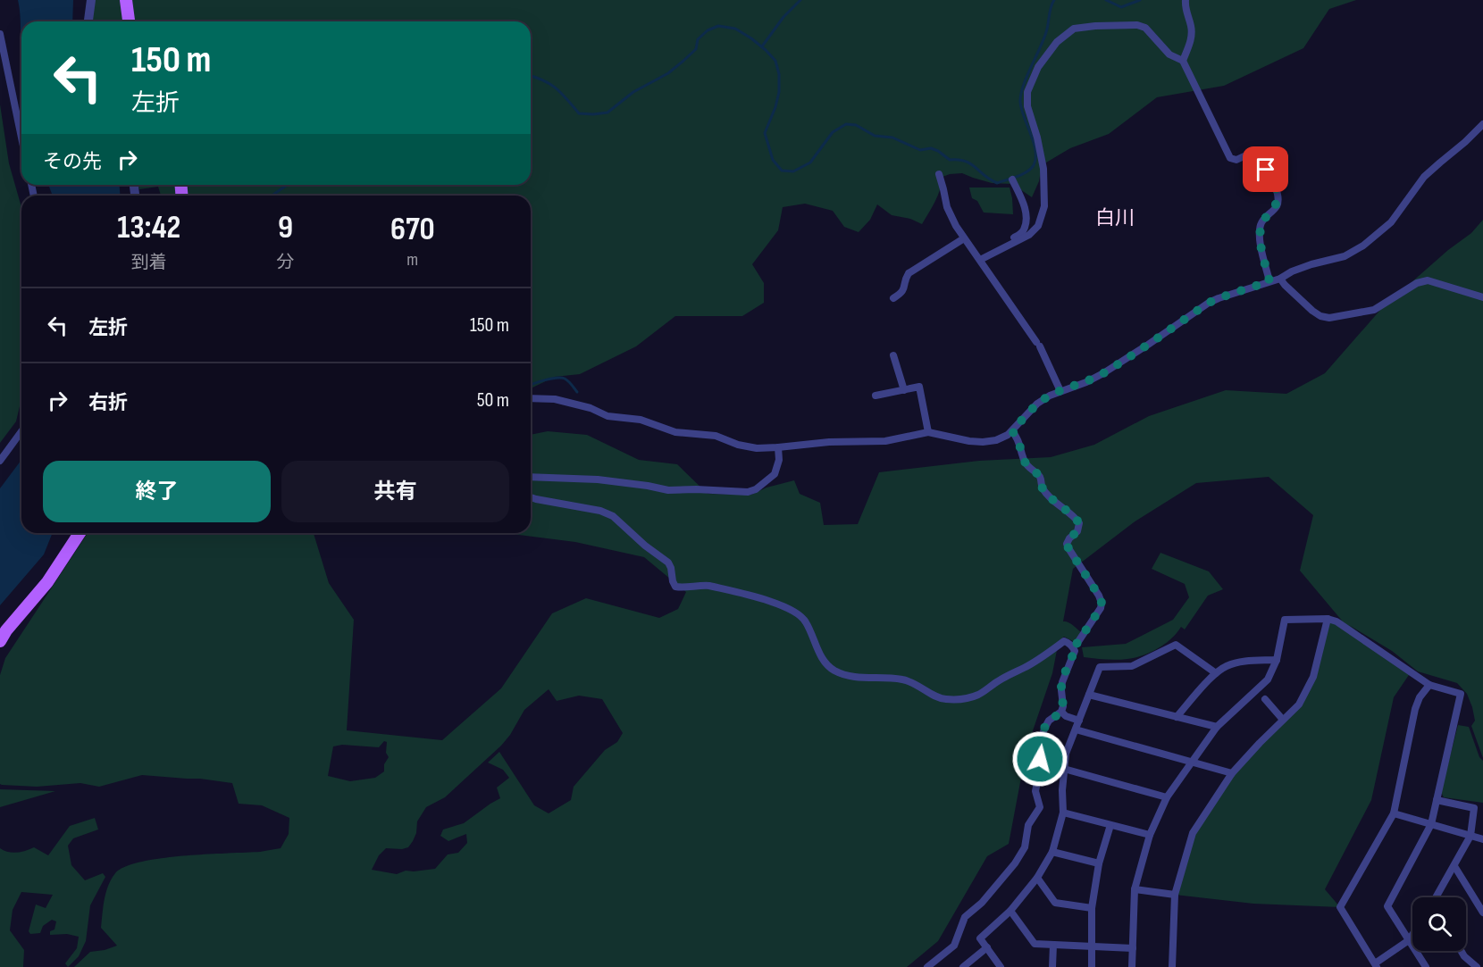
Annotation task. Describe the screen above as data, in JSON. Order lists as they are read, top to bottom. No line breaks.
{"districts":["白川"],"page":{"turn":["150 m","左折"],"then":"その先","eta":["13:42","到着","9","分","670","m"],"list":[{"name":"左折","value":"150 m"},{"name":"右折","value":"50 m"}],"buttons":["終了","共有"]}}
